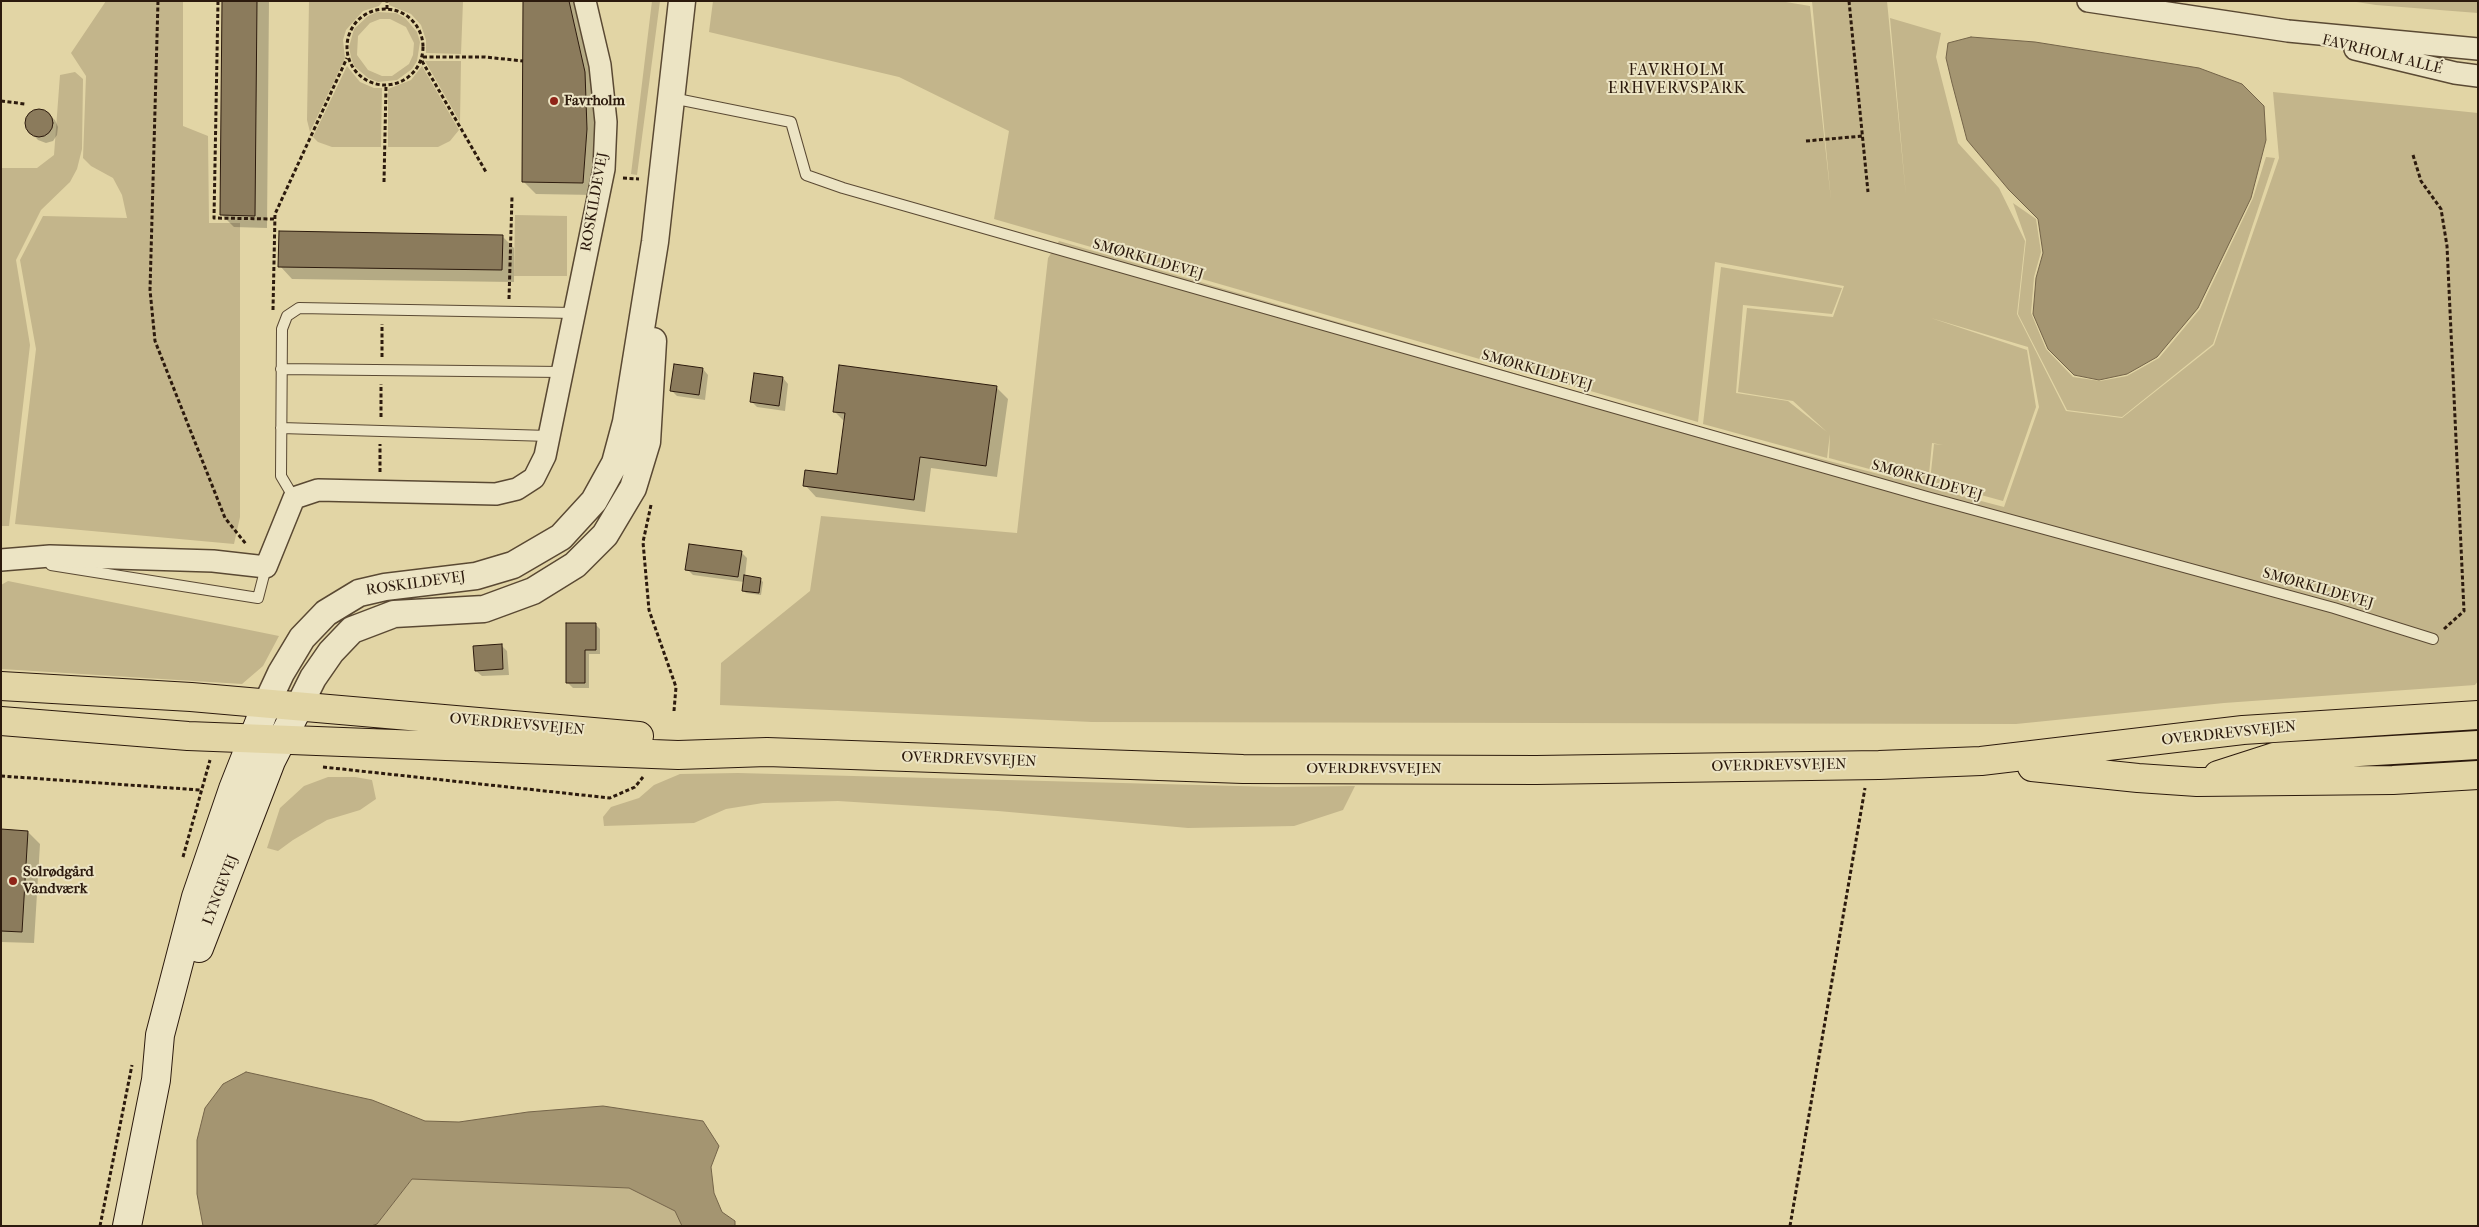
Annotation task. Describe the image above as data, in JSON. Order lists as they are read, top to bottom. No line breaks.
{"streets":{"main road":["OVERDREVSVEJEN","LYNGEVEJ"],"street":["FAVRHOLM ALLÉ","ROSKILDEVEJ"],"lane":["SMØRKILDEVEJ"]},"crossings":[["ROSKILDEVEJ","SMØRKILDEVEJ"],["ROSKILDEVEJ","OVERDREVSVEJEN"],["ROSKILDEVEJ","LYNGEVEJ"],["OVERDREVSVEJEN","LYNGEVEJ"]],"districts":["FAVRHOLM ERHVERVSPARK"],"places":["Favrholm","Solrødgård Vandværk"]}
